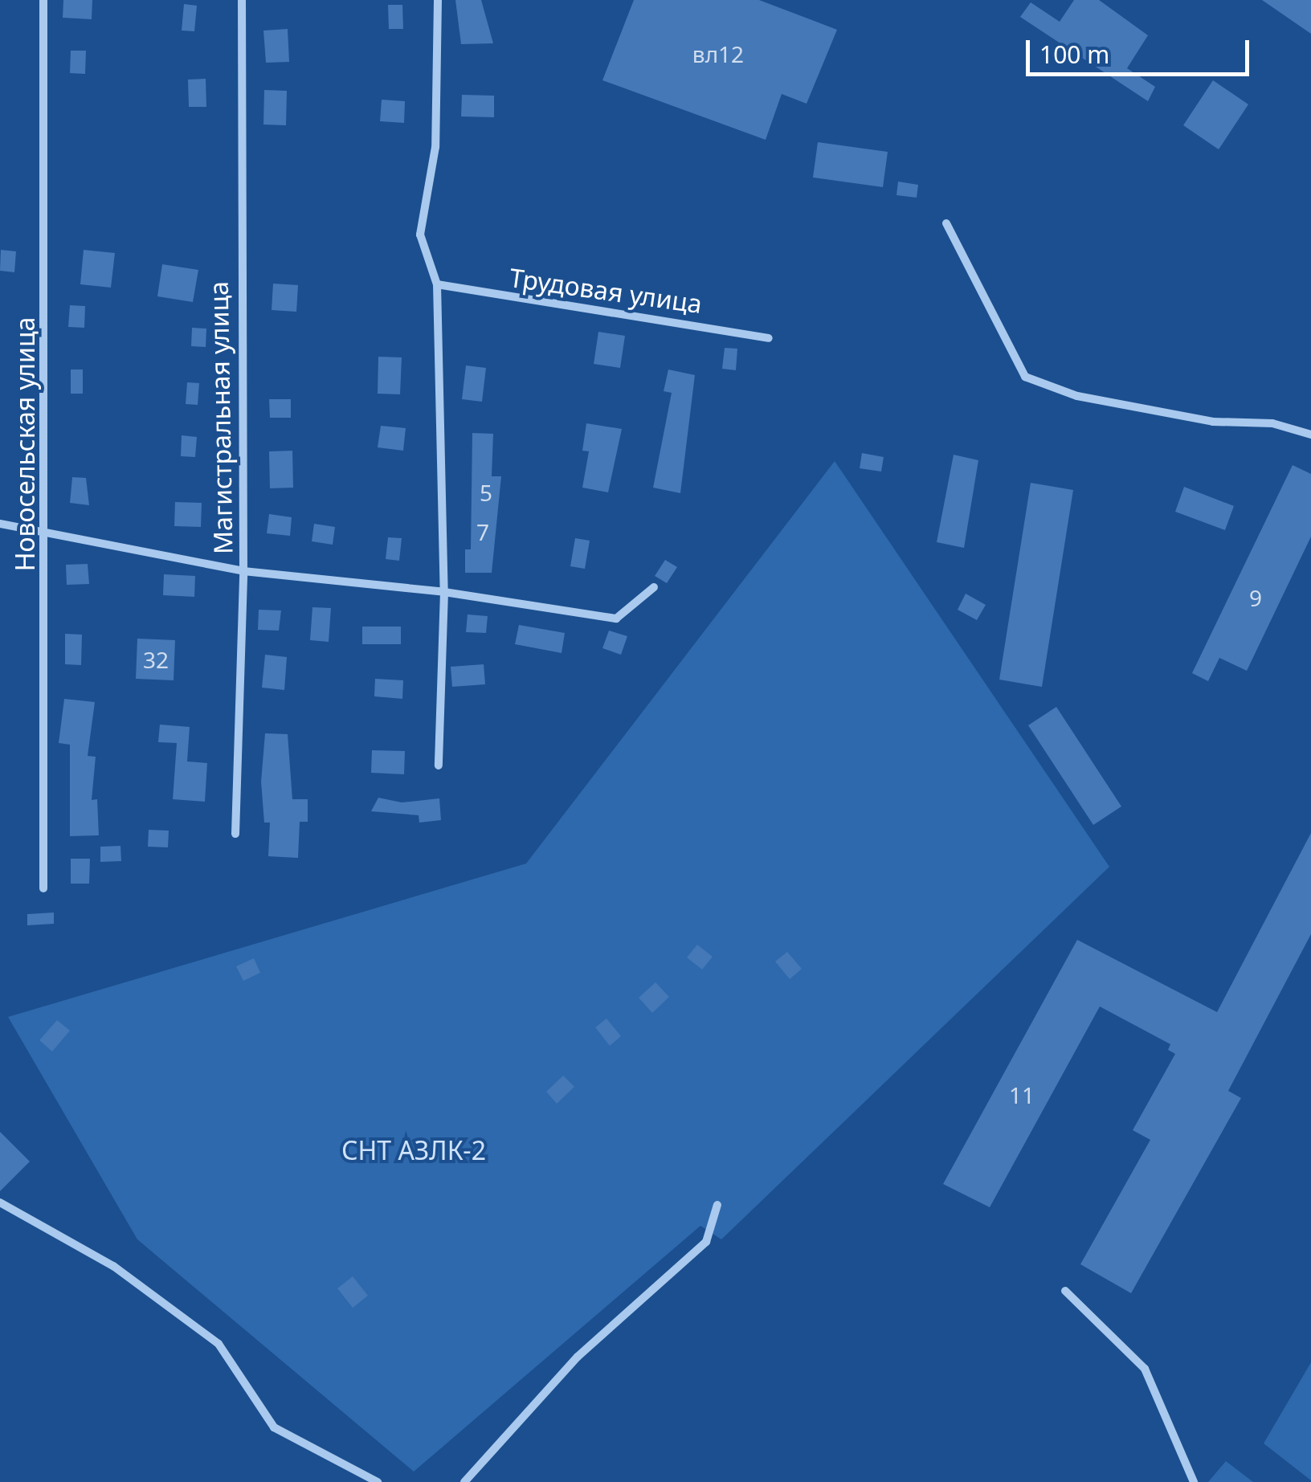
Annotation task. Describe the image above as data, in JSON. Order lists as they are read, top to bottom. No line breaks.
{"streets":{"street":["Трудовая улица","Магистральная улица","Новосельская улица"]},"parks":["СНТ АЗЛК-2"],"house_numbers":["вл12","5","7","9","32","11"],"scale_bar":"100 m"}
